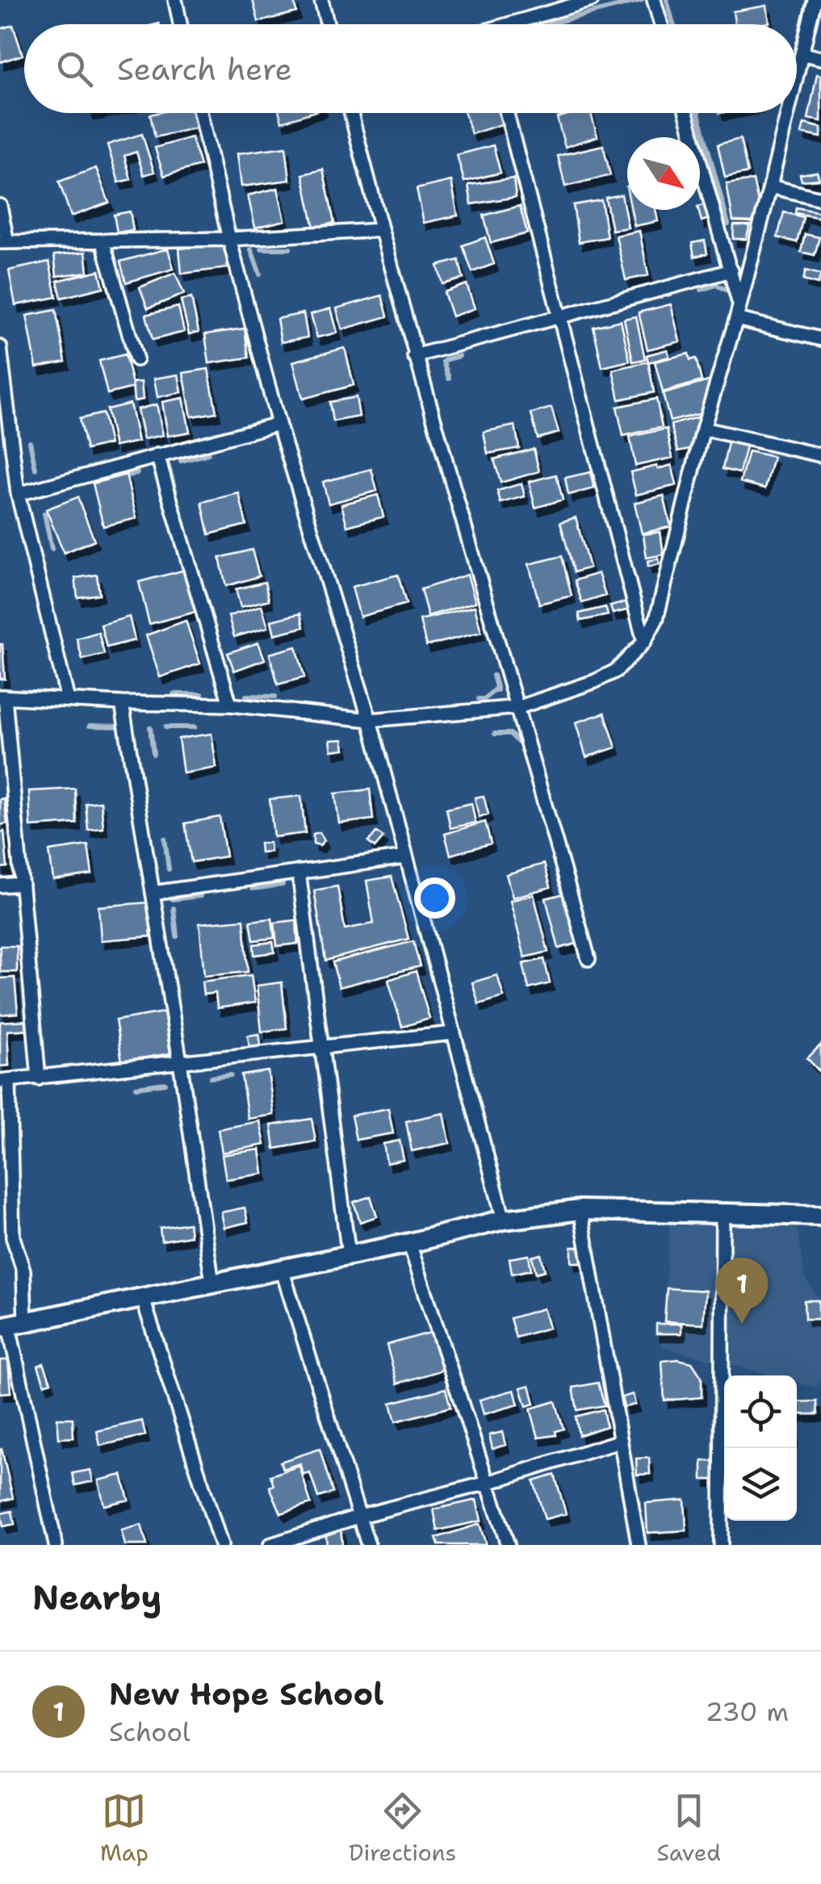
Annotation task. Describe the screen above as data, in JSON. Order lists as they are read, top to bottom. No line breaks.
{"north":"bottom right","page":{"search":"Search here","pins":"1","heading":"Nearby","list":[{"mark":"1","name":"New Hope School","note":"School","value":"230 m"}],"nav":["Map","Directions","Saved"]}}
